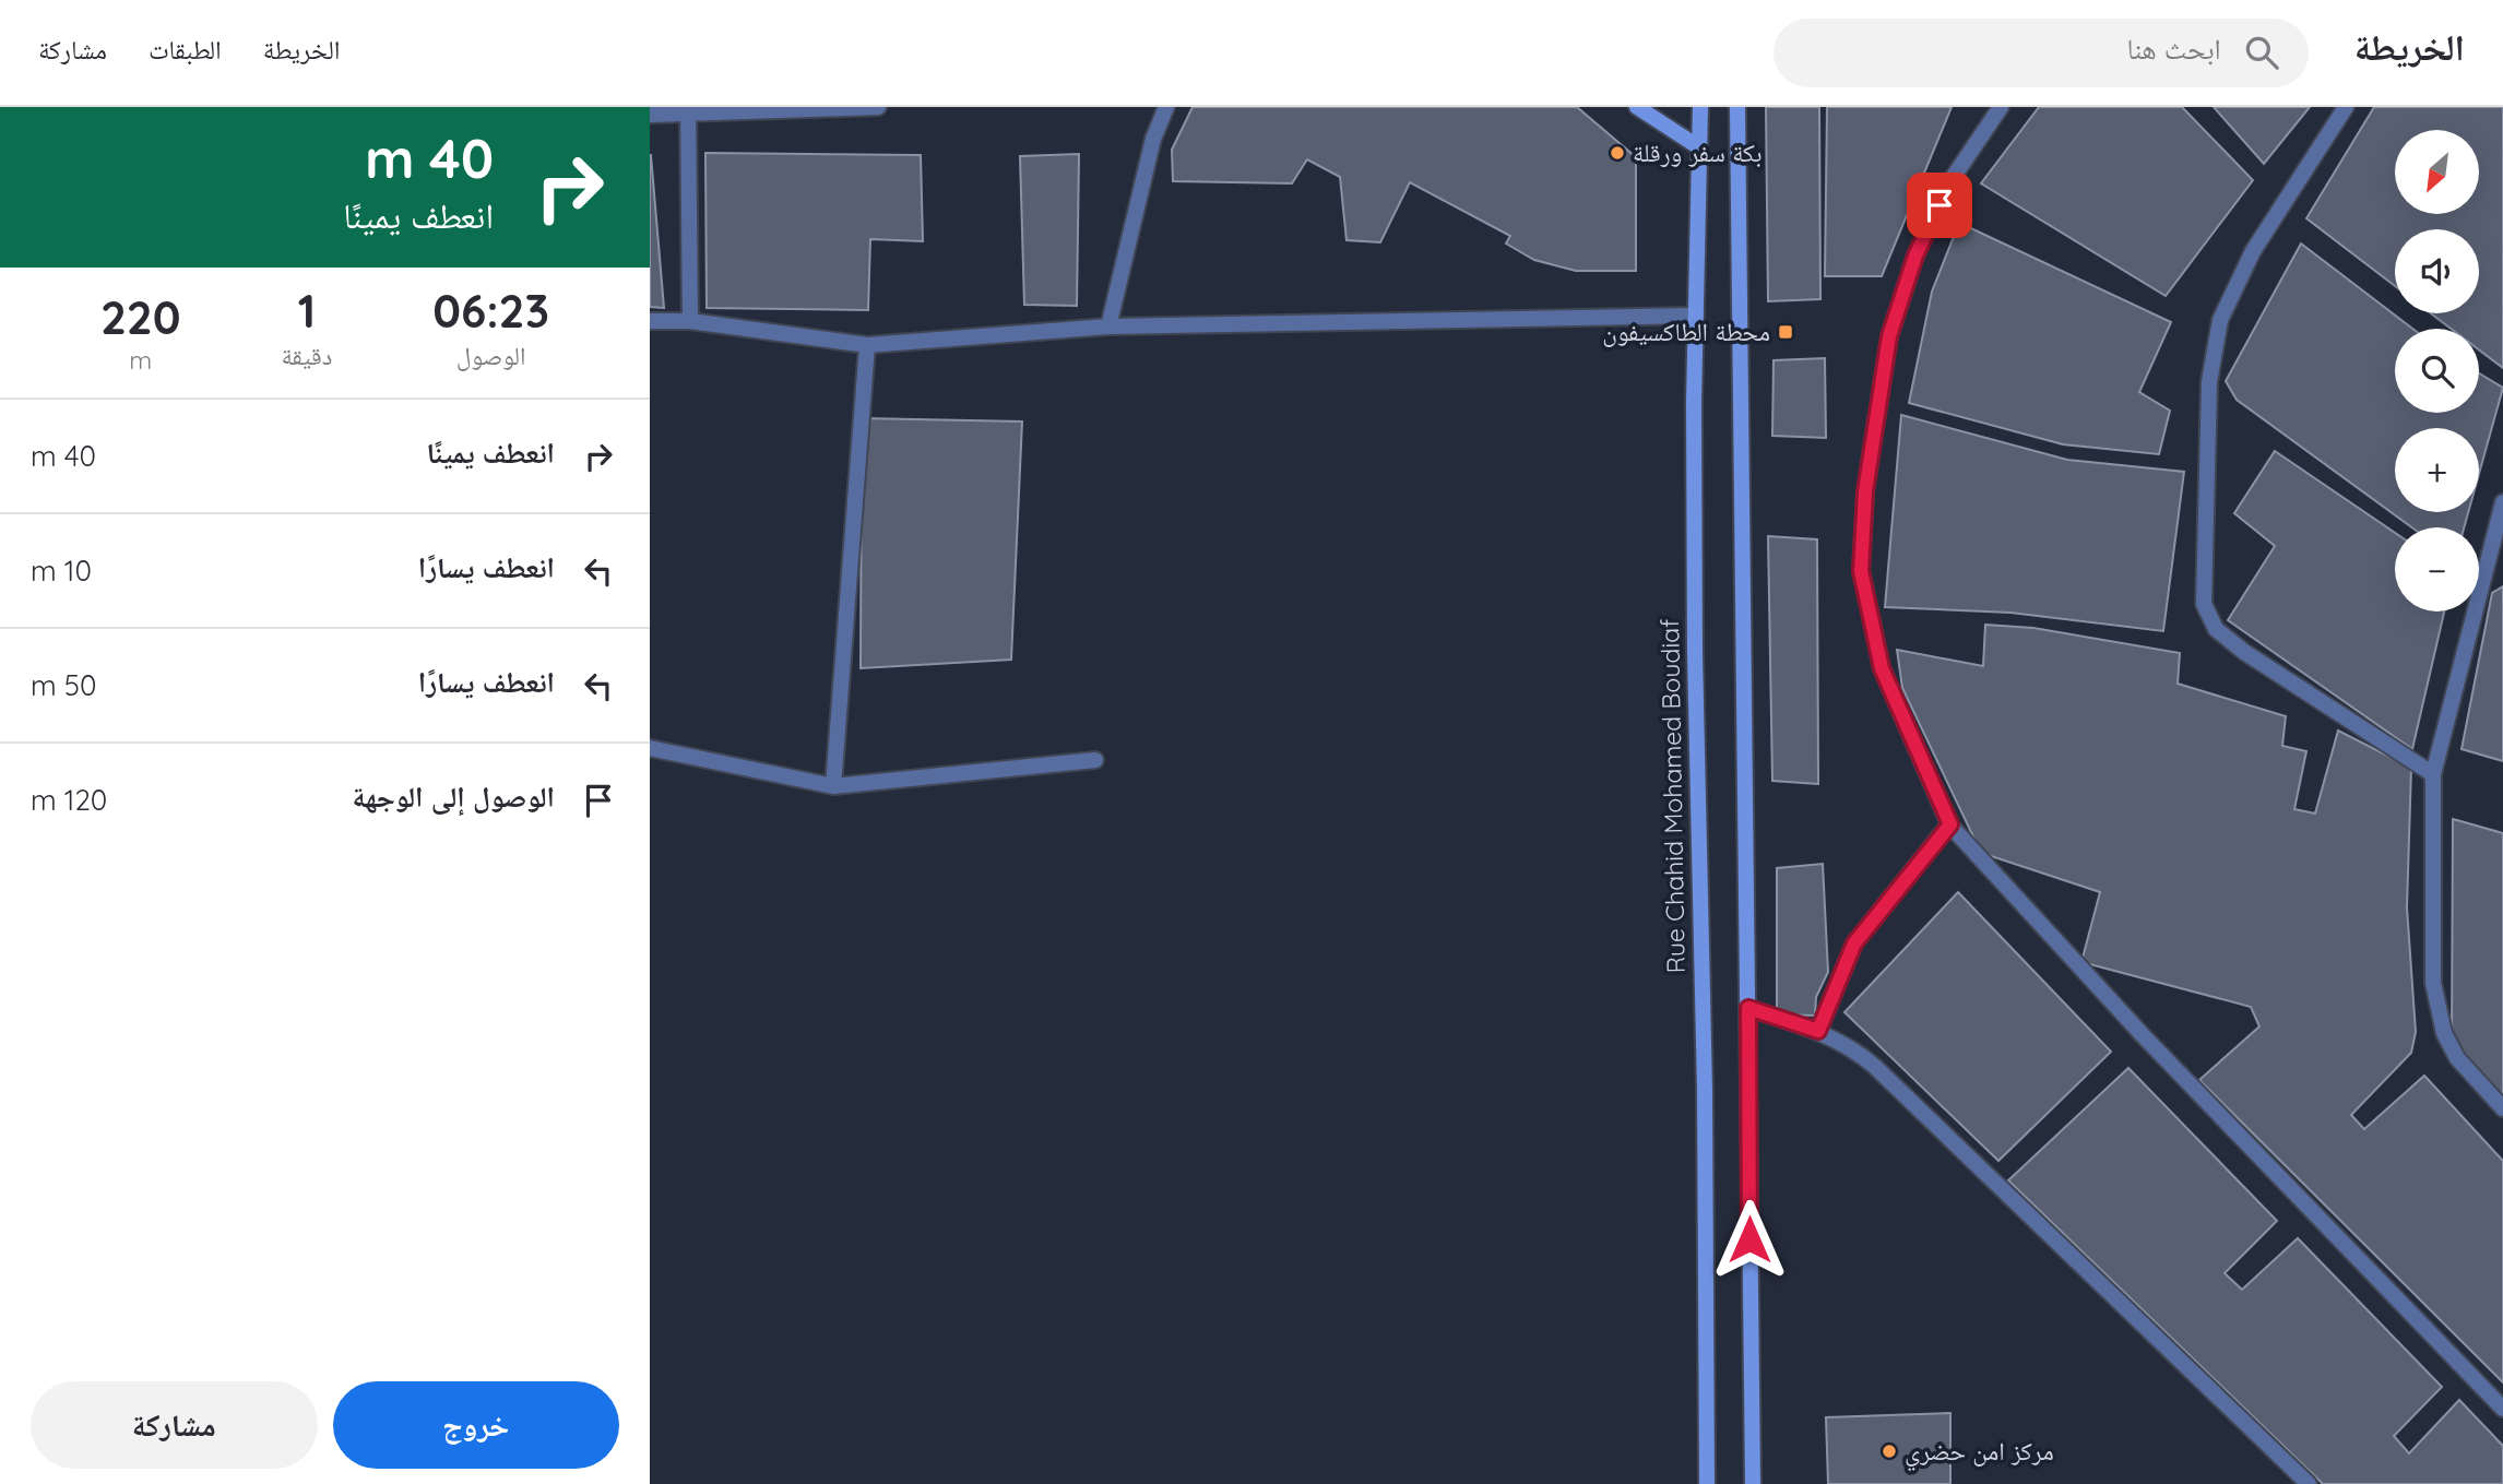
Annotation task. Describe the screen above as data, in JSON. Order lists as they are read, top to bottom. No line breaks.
{"streets":{"main road":["Rue Chahid Mohamed Boudiaf"]},"places":{"other":["بكة سفر ورقلة","مركز امن حضري"],"transit":["محطة الطاكسيفون"]},"north":"bottom left","page":{"header":"الخريطة","search":"ابحث هنا","nav":["الخريطة","الطبقات","مشاركة"],"turn":["40 m","انعطف يمينًا"],"map_buttons":["+","−"],"eta":["06:23","الوصول","1","دقيقة","220","m"],"list":[{"name":"انعطف يمينًا","value":"40 m"},{"name":"انعطف يسارًا","value":"10 m"},{"name":"انعطف يسارًا","value":"50 m"},{"name":"الوصول إلى الوجهة","value":"120 m"}],"buttons":["خروج","مشاركة"]}}
